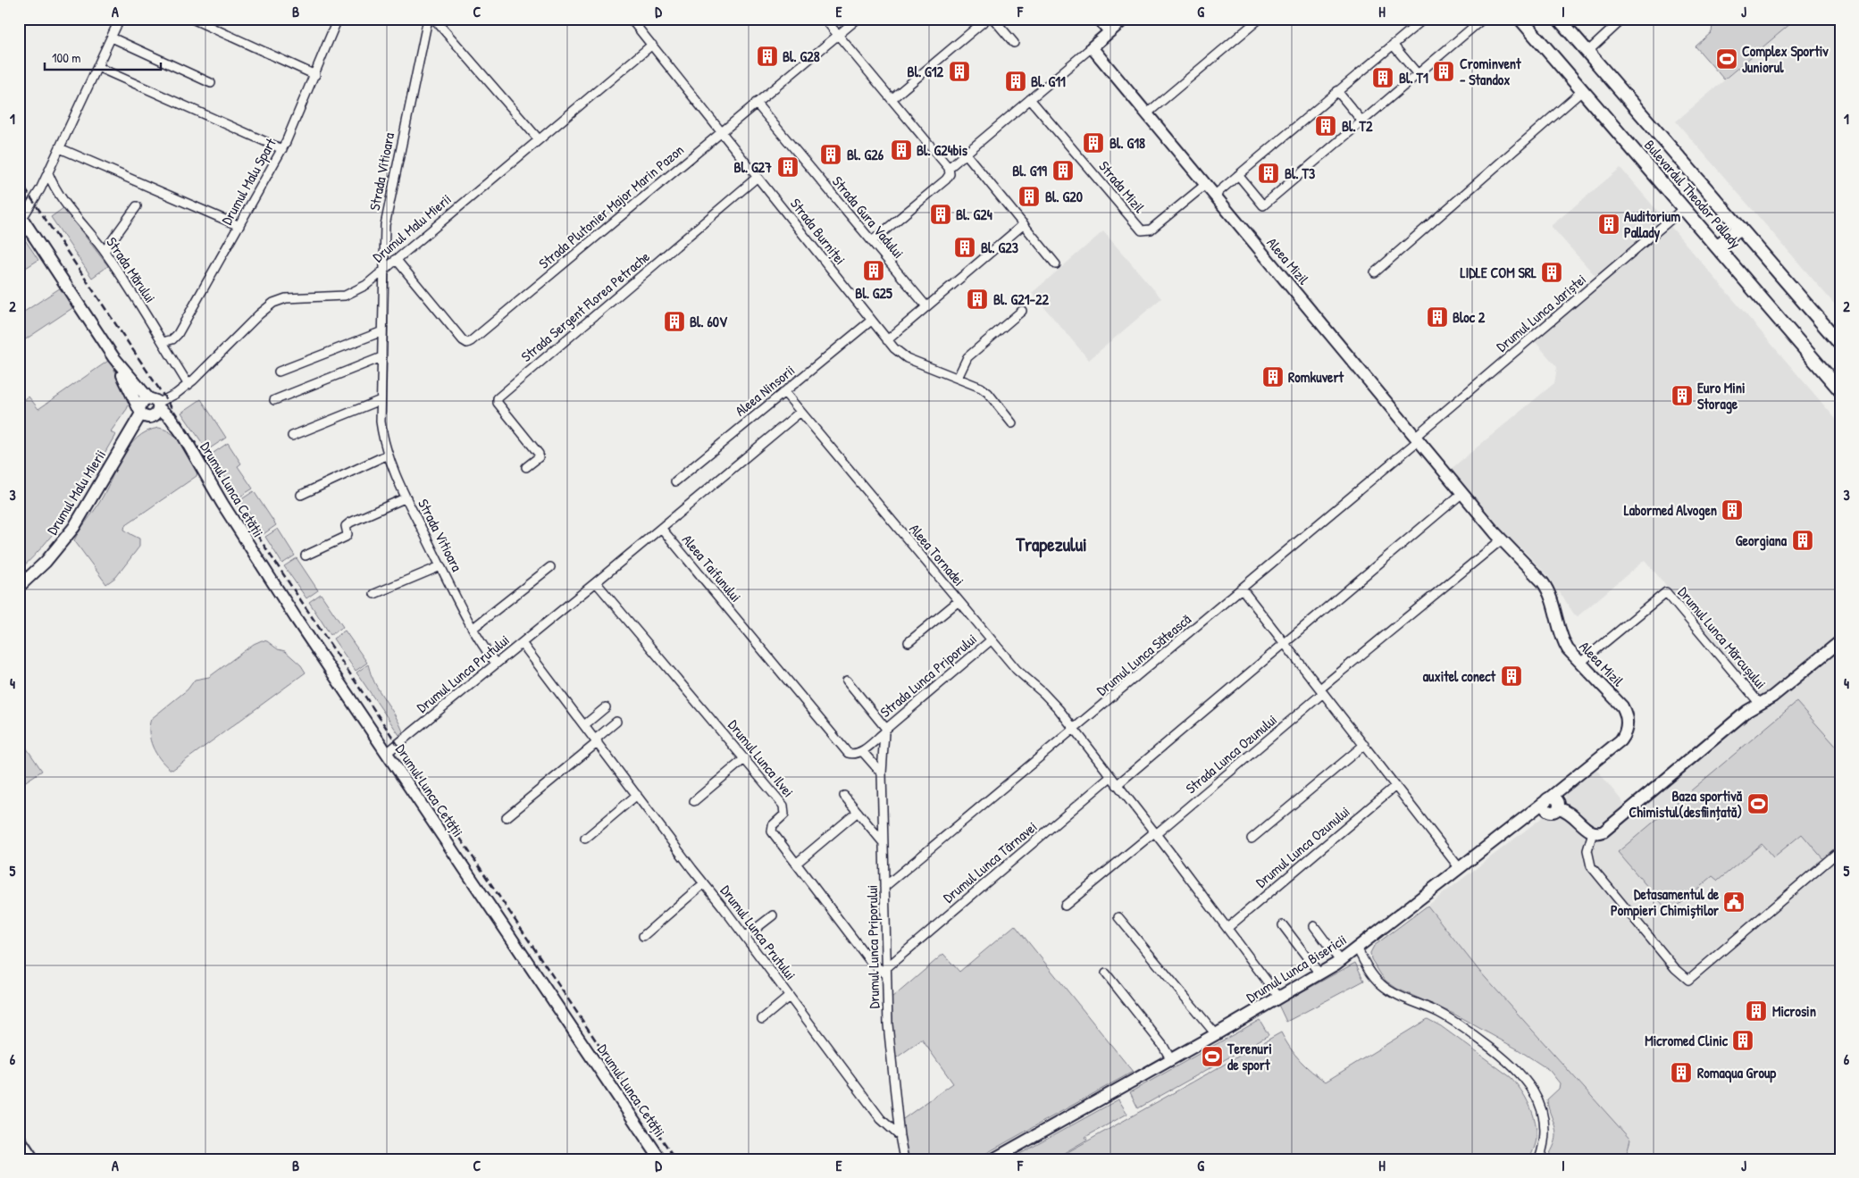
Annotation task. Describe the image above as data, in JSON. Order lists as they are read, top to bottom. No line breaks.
{"streets":{"main road":["Bulevardul Theodor Pallady"],"street":["Strada Vitioara","Drumul Malu Spart","Strada Mizil","Strada Plutonier Major Marin Pazon","Strada Gura Vadului","Drumul Malu Mierii","Strada Burniței","Aleea Mizil","Strada Mărului","Strada Sergent Florea Petrache","Drumul Lunca Jariștei","Aleea Ninsorii","Drumul Lunca Cetății","Aleea Tornadei","Aleea Taifunului","Drumul Lunca Mărcușului","Drumul Lunca Sătească","Drumul Lunca Prutului","Strada Lunca Priporului","Strada Lunca Ozunului","Drumul Lunca Ilvei","Drumul Lunca Ozunului","Drumul Lunca Târnavei","Drumul Lunca Priporului","Drumul Lunca Bisericii"]},"crossings":[["Strada Vitioara","Drumul Malu Mierii"],["Strada Vitioara","Drumul Lunca Prutului"],["Drumul Malu Spart","Strada Mărului"],["Strada Mizil","Aleea Mizil"],["Bulevardul Theodor Pallady","Drumul Lunca Jariștei"],["Strada Plutonier Major Marin Pazon","Strada Gura Vadului"],["Strada Plutonier Major Marin Pazon","Drumul Malu Mierii"],["Strada Plutonier Major Marin Pazon","Strada Burniței"],["Drumul Malu Mierii","Strada Burniței"],["Drumul Malu Mierii","Strada Mărului"],["Drumul Malu Mierii","Drumul Lunca Cetății"],["Strada Burniței","Strada Sergent Florea Petrache"],["Strada Burniței","Aleea Ninsorii"],["Aleea Mizil","Drumul Lunca Jariștei"],["Aleea Mizil","Drumul Lunca Mărcușului"],["Aleea Mizil","Drumul Lunca Sătească"],["Aleea Mizil","Strada Lunca Ozunului"],["Aleea Mizil","Drumul Lunca Bisericii"],["Drumul Lunca Jariștei","Drumul Lunca Sătească"],["Aleea Ninsorii","Aleea Tornadei"],["Drumul Lunca Cetății","Drumul Lunca Prutului"],["Aleea Tornadei","Drumul Lunca Sătească"],["Aleea Tornadei","Strada Lunca Priporului"],["Drumul Lunca Sătească","Drumul Lunca Priporului"],["Drumul Lunca Prutului","Drumul Lunca Priporului"],["Strada Lunca Priporului","Drumul Lunca Priporului"],["Drumul Lunca Ilvei","Drumul Lunca Târnavei"],["Drumul Lunca Ilvei","Drumul Lunca Priporului"],["Drumul Lunca Târnavei","Drumul Lunca Priporului"]],"districts":["Trapezului"],"places":{"building":["Bl. G28","Bl. G12","Crominvent - Standox","Bl. T1","Bl. G11","Bl. T2","Bl. G18","Bl. G24bis","Bl. G26","Bl. G27","Bl. G19","Bl. T3","Bl. G20","Bl. G24","Auditorium Pallady","Bl. G23","Bl. G25","LIDLE COM SRL","Bl. G21-22","Bloc 2","Bl. 60V","Romkuvert","Euro Mini Storage","Labormed Alvogen","Georgiana","auxitel conect","Microsin","Micromed Clinic","Romaqua Group"],"sports":["Complex Sportiv Juniorul","Baza sportivă Chimistul(desființată)","Terenuri de sport"],"public building":["Detasamentul de Pompieri Chimiștilor"]},"scale_bar":"100 m","grid":{"columns":["A","B","C","D","E","F","G","H","I","J"],"rows":["1","2","3","4","5","6"]}}
